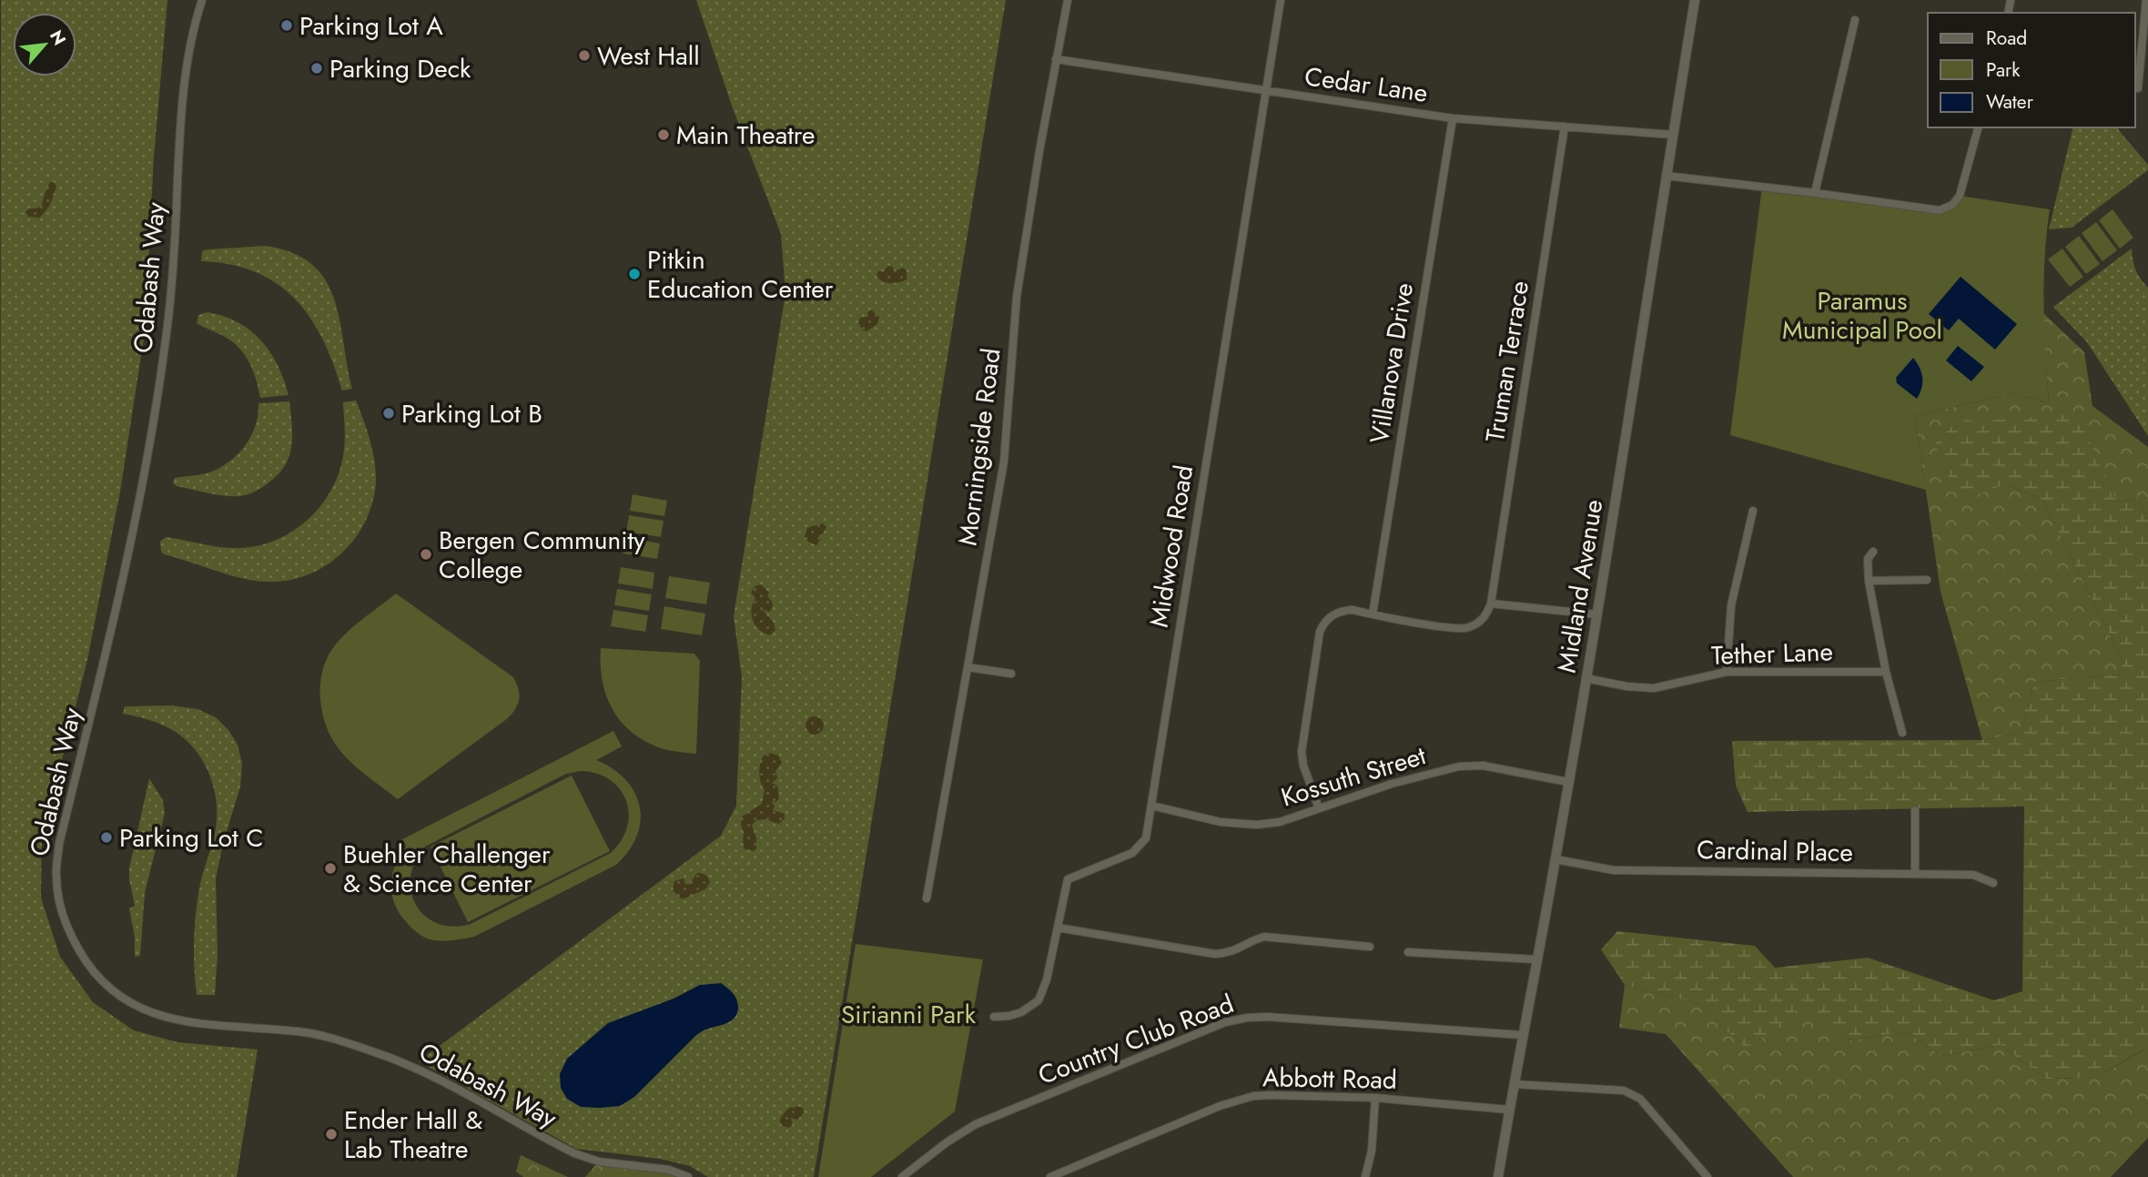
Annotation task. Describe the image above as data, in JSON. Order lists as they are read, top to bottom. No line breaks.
{"streets":{"street":["Cedar Lane","Odabash Way","Truman Terrace","Villanova Drive","Morningside Road","Midwood Road","Midland Avenue","Tether Lane","Kossuth Street","Cardinal Place","Country Club Road","Abbott Road"]},"crossings":[["Cedar Lane","Truman Terrace"],["Cedar Lane","Villanova Drive"],["Cedar Lane","Morningside Road"],["Cedar Lane","Midwood Road"],["Cedar Lane","Midland Avenue"],["Midwood Road","Kossuth Street"],["Midland Avenue","Tether Lane"],["Midland Avenue","Kossuth Street"],["Midland Avenue","Cardinal Place"],["Midland Avenue","Country Club Road"],["Midland Avenue","Abbott Road"]],"parks":["Paramus Municipal Pool","Sirianni Park"],"places":["Parking Lot A","West Hall","Parking Deck","Main Theatre","Pitkin Education Center","Parking Lot B","Bergen Community College","Parking Lot C","Buehler Challenger & Science Center","Ender Hall & Lab Theatre"],"legend":["Road","Park","Water"],"north":"top right"}
